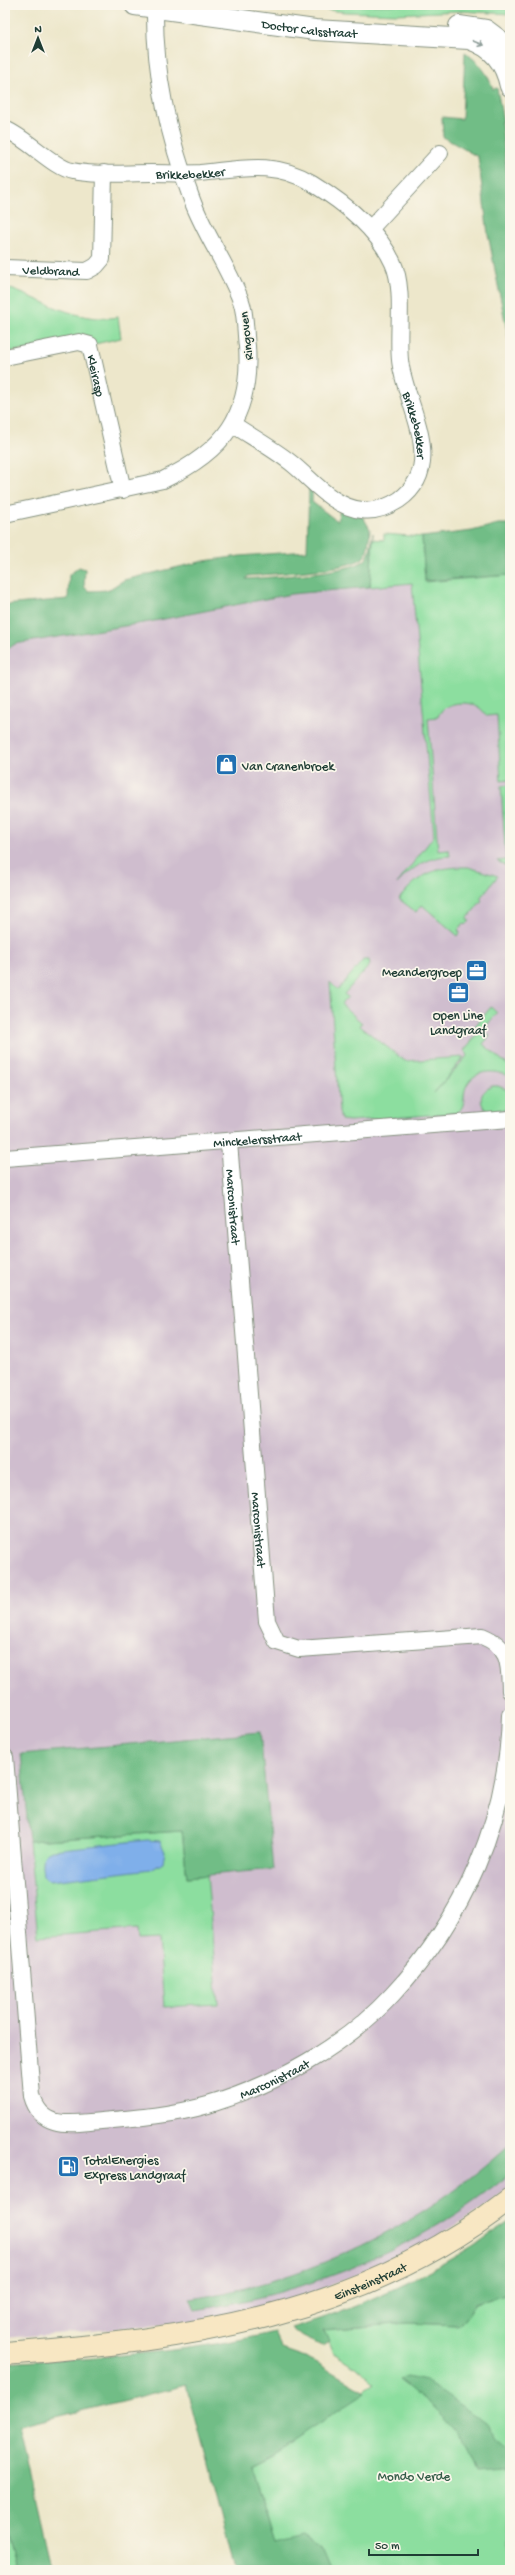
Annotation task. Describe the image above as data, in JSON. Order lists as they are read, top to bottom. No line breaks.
{"streets":{"main road":["Einsteinstraat"],"street":["Doctor Calsstraat","Brikkebekker","Veldbrand","Ringoven","Kleirasp","Minckelersstraat","Marconistraat"]},"crossings":[["Doctor Calsstraat","Ringoven"],["Brikkebekker","Veldbrand"],["Brikkebekker","Ringoven"],["Ringoven","Kleirasp"],["Minckelersstraat","Marconistraat"]],"parks":["Mondo Verde"],"places":{"shop":["Van Cranenbroek"],"office":["Meandergroep","Open Line Landgraaf"],"fuel station":["TotalEnergies Express Landgraaf"]},"scale_bar":"50 m","north":"top"}
